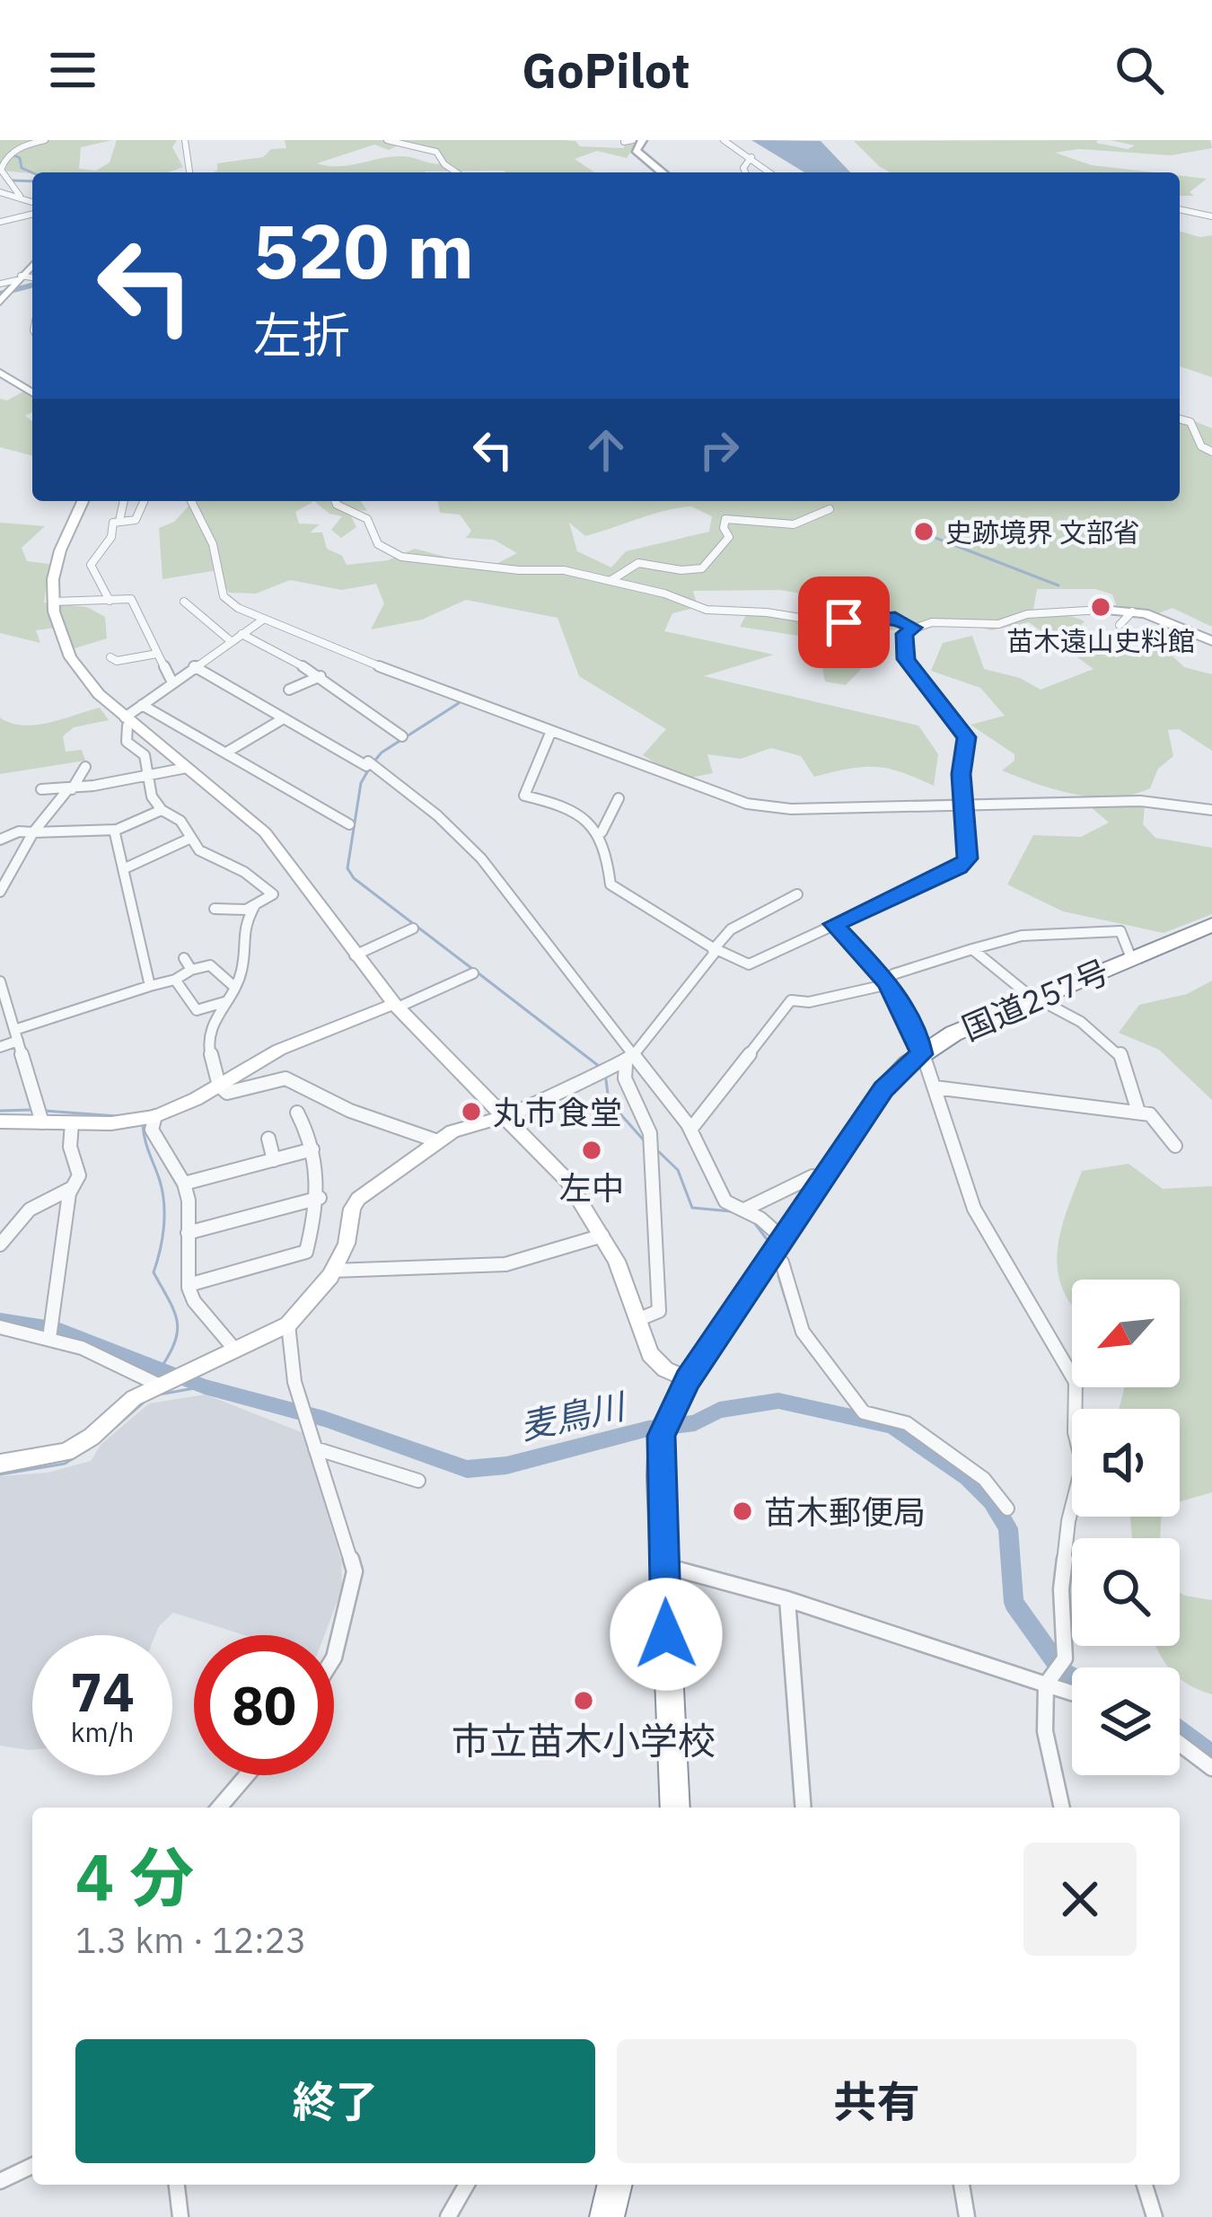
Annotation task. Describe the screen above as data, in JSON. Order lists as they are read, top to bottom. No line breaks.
{"streets":{"highway":["国道257号"]},"water":["麦鳥川"],"places":["史跡境界 文部省","苗木遠山史料館","丸市食堂","左中","苗木郵便局","市立苗木小学校"],"north":"bottom left","page":{"header":"GoPilot","turn":["520 m","左折"],"speed":"74 km/h","limit":"80","heading":["4 分","1.3 km · 12:23"],"buttons":["終了","共有"]}}
